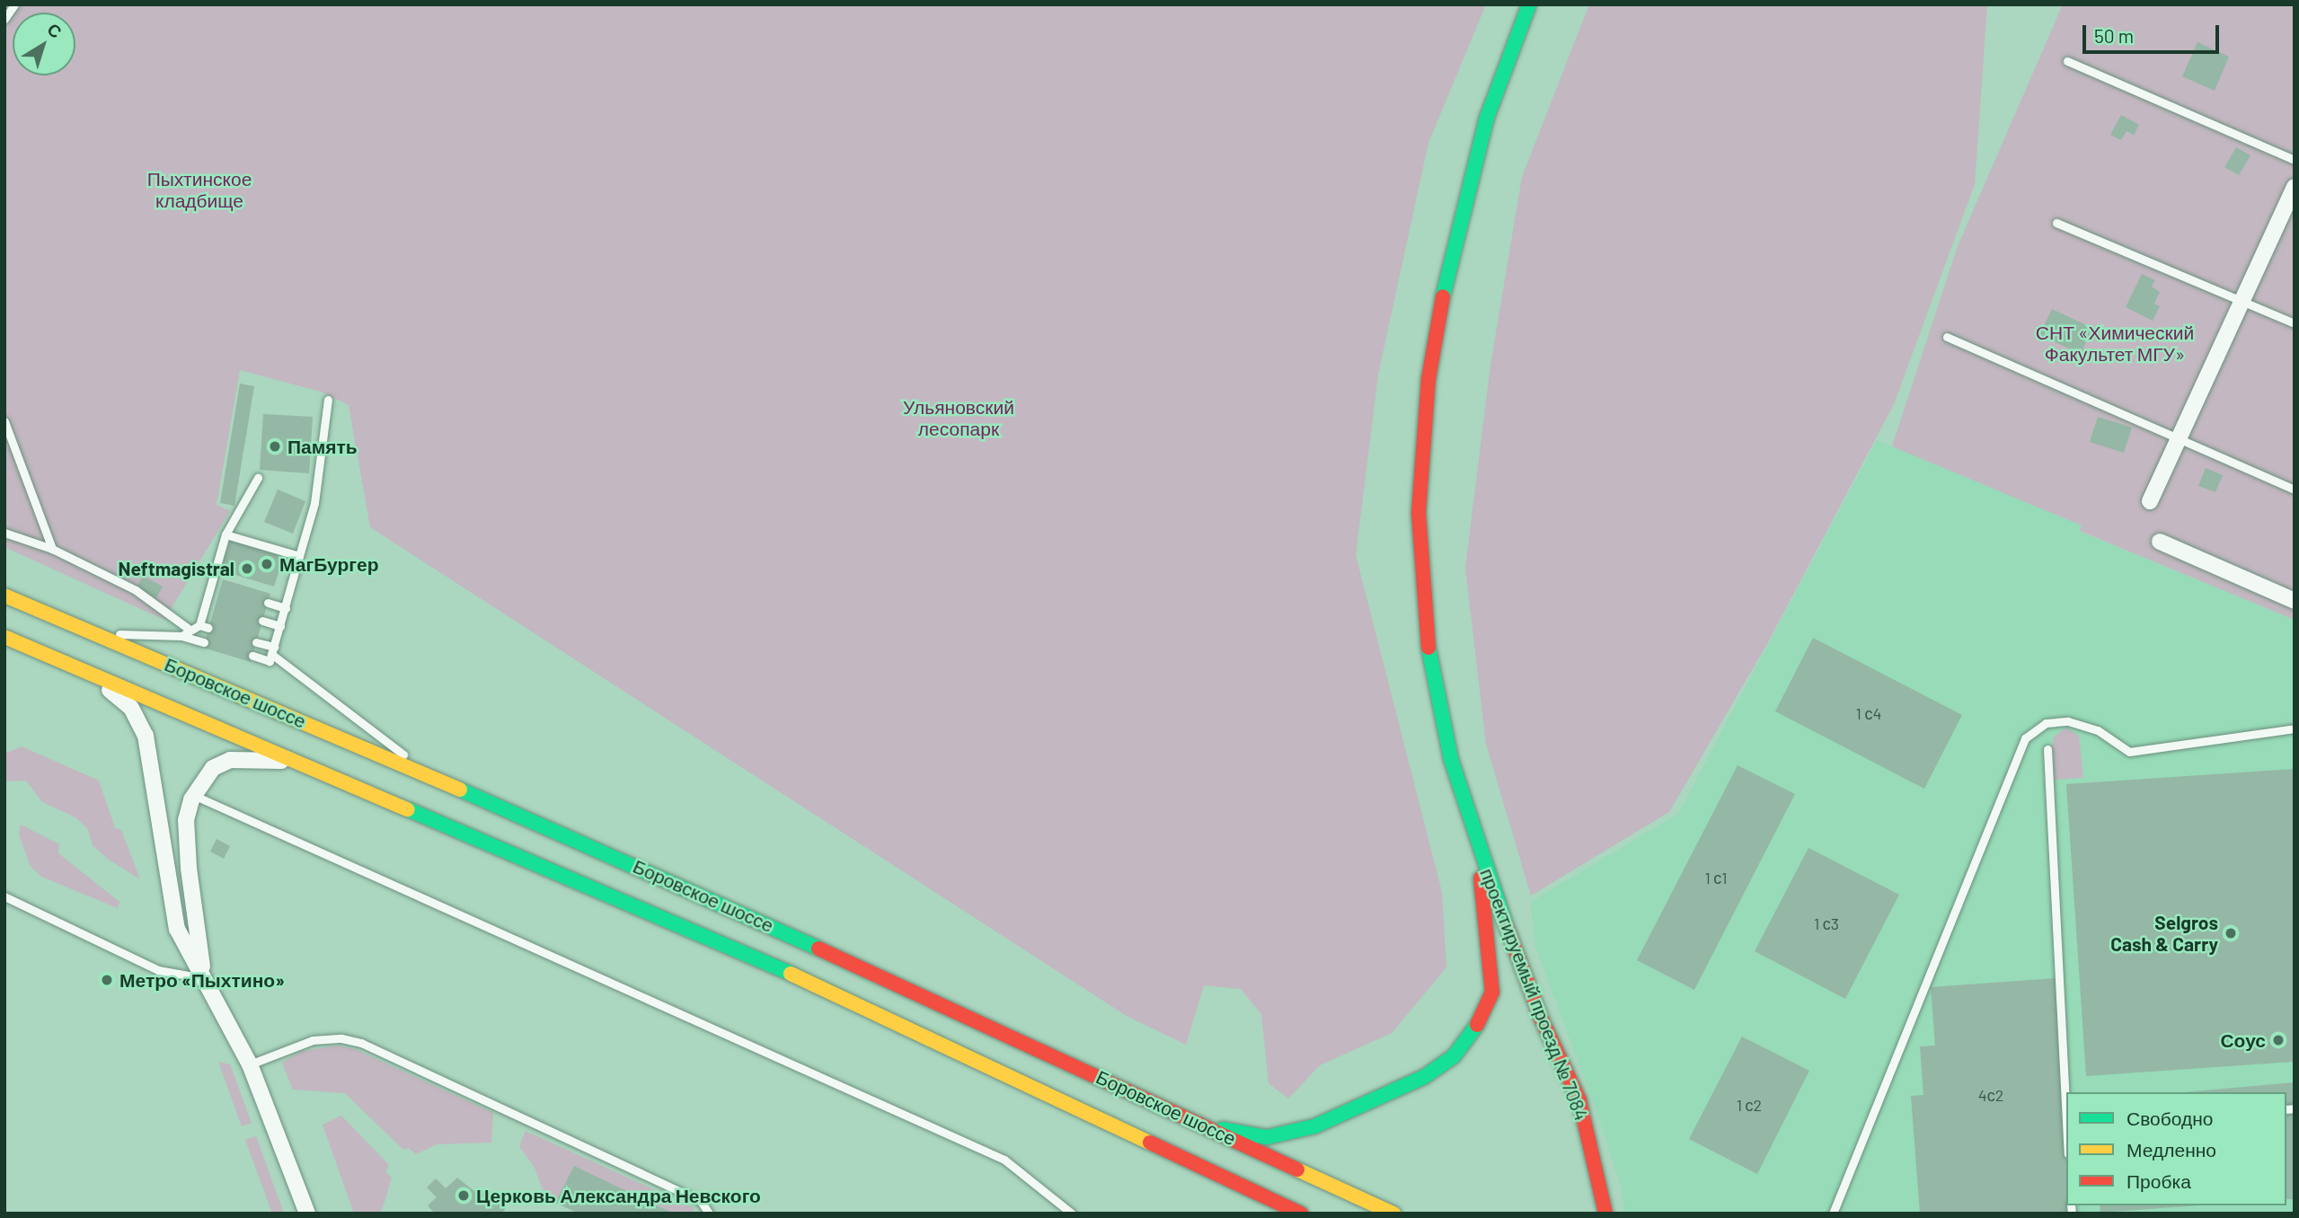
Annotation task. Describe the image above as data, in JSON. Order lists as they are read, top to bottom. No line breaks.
{"streets":{"main road":["Боровское шоссе","проектируемый проезд № 7084"]},"crossings":[["Боровское шоссе","проектируемый проезд № 7084"]],"parks":["Пыхтинское кладбище","СНТ «Химический Факультет МГУ»","Ульяновский лесопарк"],"places":["Память","МагБургер","Neftmagistral","Selgros Cash & Carry","Метро «Пыхтино»","Соус","Церковь Александра Невского"],"house_numbers":["1 с4","1 с1","1 с3","4с2","1 с2"],"legend":["Свободно","Медленно","Пробка"],"scale_bar":"50 m","north":"top right"}
